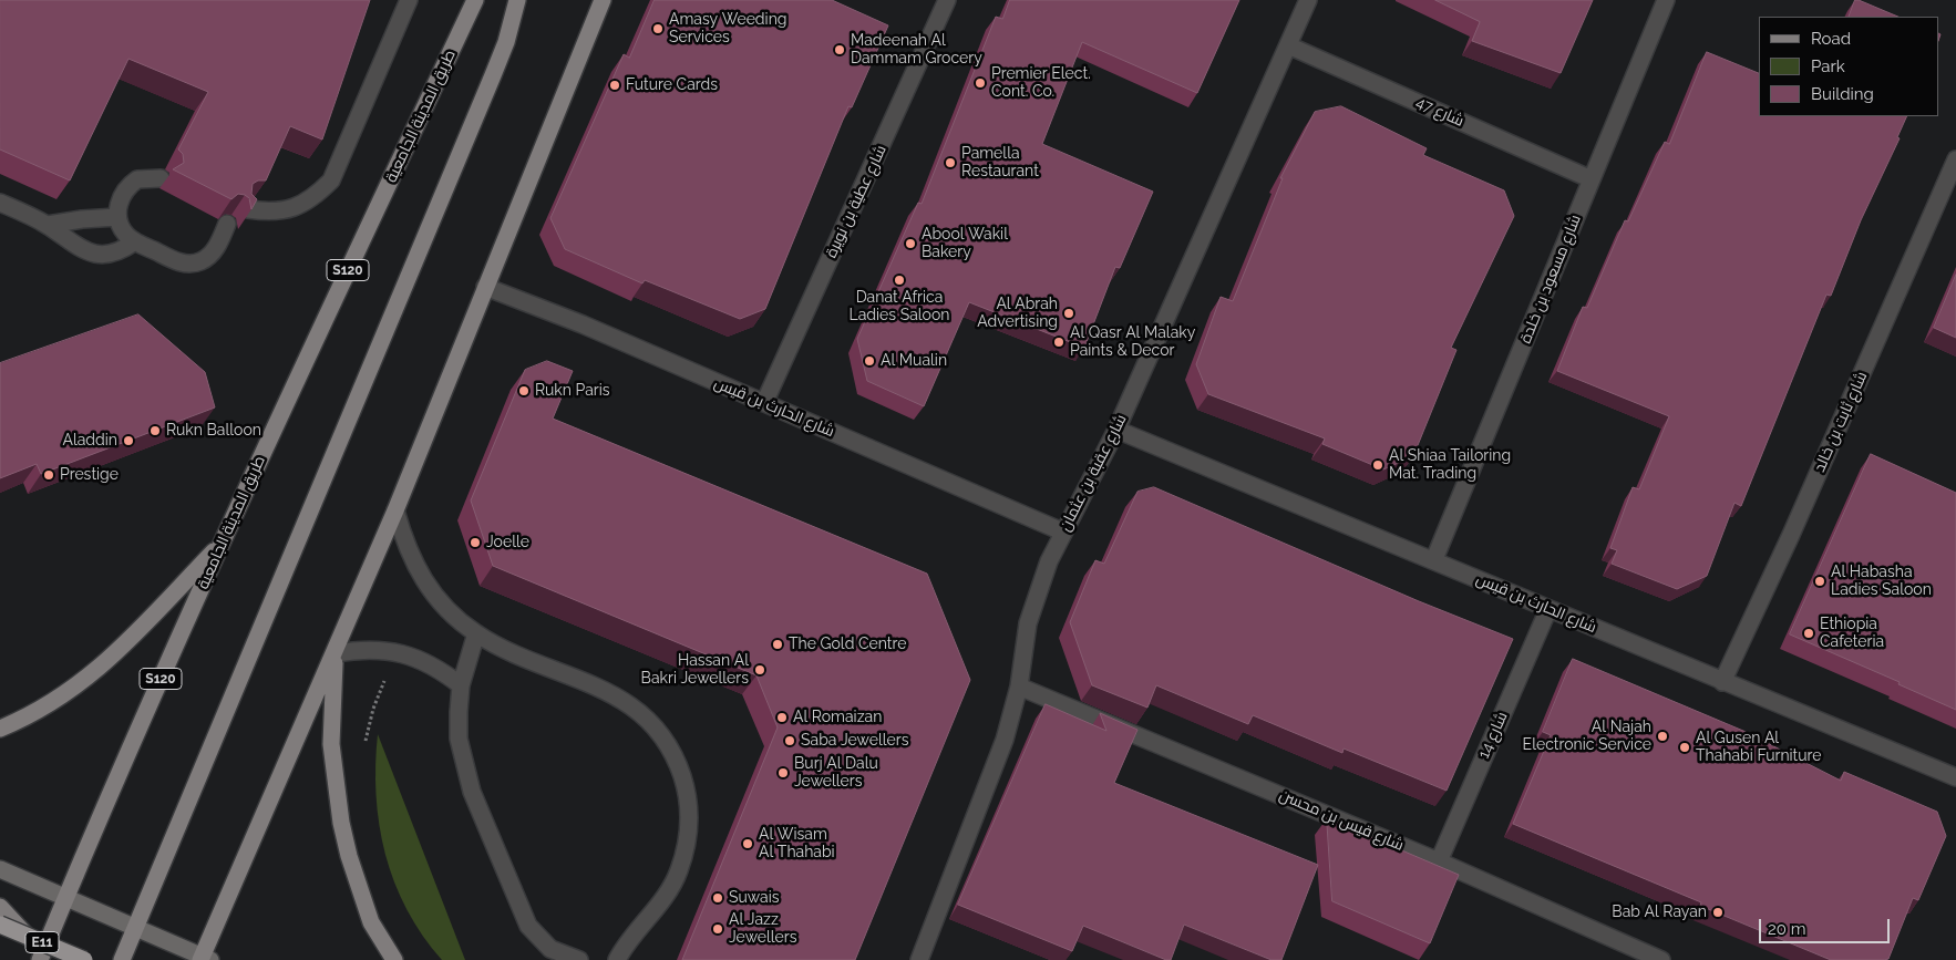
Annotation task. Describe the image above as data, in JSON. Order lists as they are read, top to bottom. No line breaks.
{"streets":{"highway":["E11"],"main road":["طريق المدينة الجامعية","S120"],"street":["شارع 47","شارع عطية بن نويرة","شارع مسعود بن خلدة","شارع الحارث بن قيس","شارع ثابت بن خالد","شارع عقبة بن عثمان","شارع 14","شارع قيس بن محسن"]},"crossings":[["شارع 47","شارع مسعود بن خلدة"],["شارع 47","شارع عقبة بن عثمان"],["شارع عطية بن نويرة","شارع الحارث بن قيس"],["شارع مسعود بن خلدة","شارع الحارث بن قيس"],["شارع الحارث بن قيس","شارع ثابت بن خالد"],["شارع الحارث بن قيس","شارع عقبة بن عثمان"],["شارع الحارث بن قيس","شارع 14"],["شارع عقبة بن عثمان","شارع قيس بن محسن"],["شارع 14","شارع قيس بن محسن"]],"places":["Amasy Weeding Services","Madeenah Al Dammam Grocery","Premier Elect. Cont. Co.","Future Cards","Pamella Restaurant","Abool Wakil Bakery","Danat Africa Ladies Saloon","Al Abrah Advertising","Al Qasr Al Malaky Paints & Decor","Al Mualin","Rukn Paris","Rukn Balloon","Aladdin","Al Shiaa Tailoring Mat. Trading","Prestige","Joelle","Al Habasha Ladies Saloon","Ethiopia Cafeteria","The Gold Centre","Hassan Al Bakri Jewellers","Al Romaizan","Al Najah Electronic Service","Saba Jewellers","Al Gusen Al Thahabi Furniture","Burj Al Dalu Jewellers","Al Wisam Al Thahabi","Suwais","Bab Al Rayan","Al Jazz Jewellers"],"legend":["Road","Park","Building"],"scale_bar":"20 m"}
